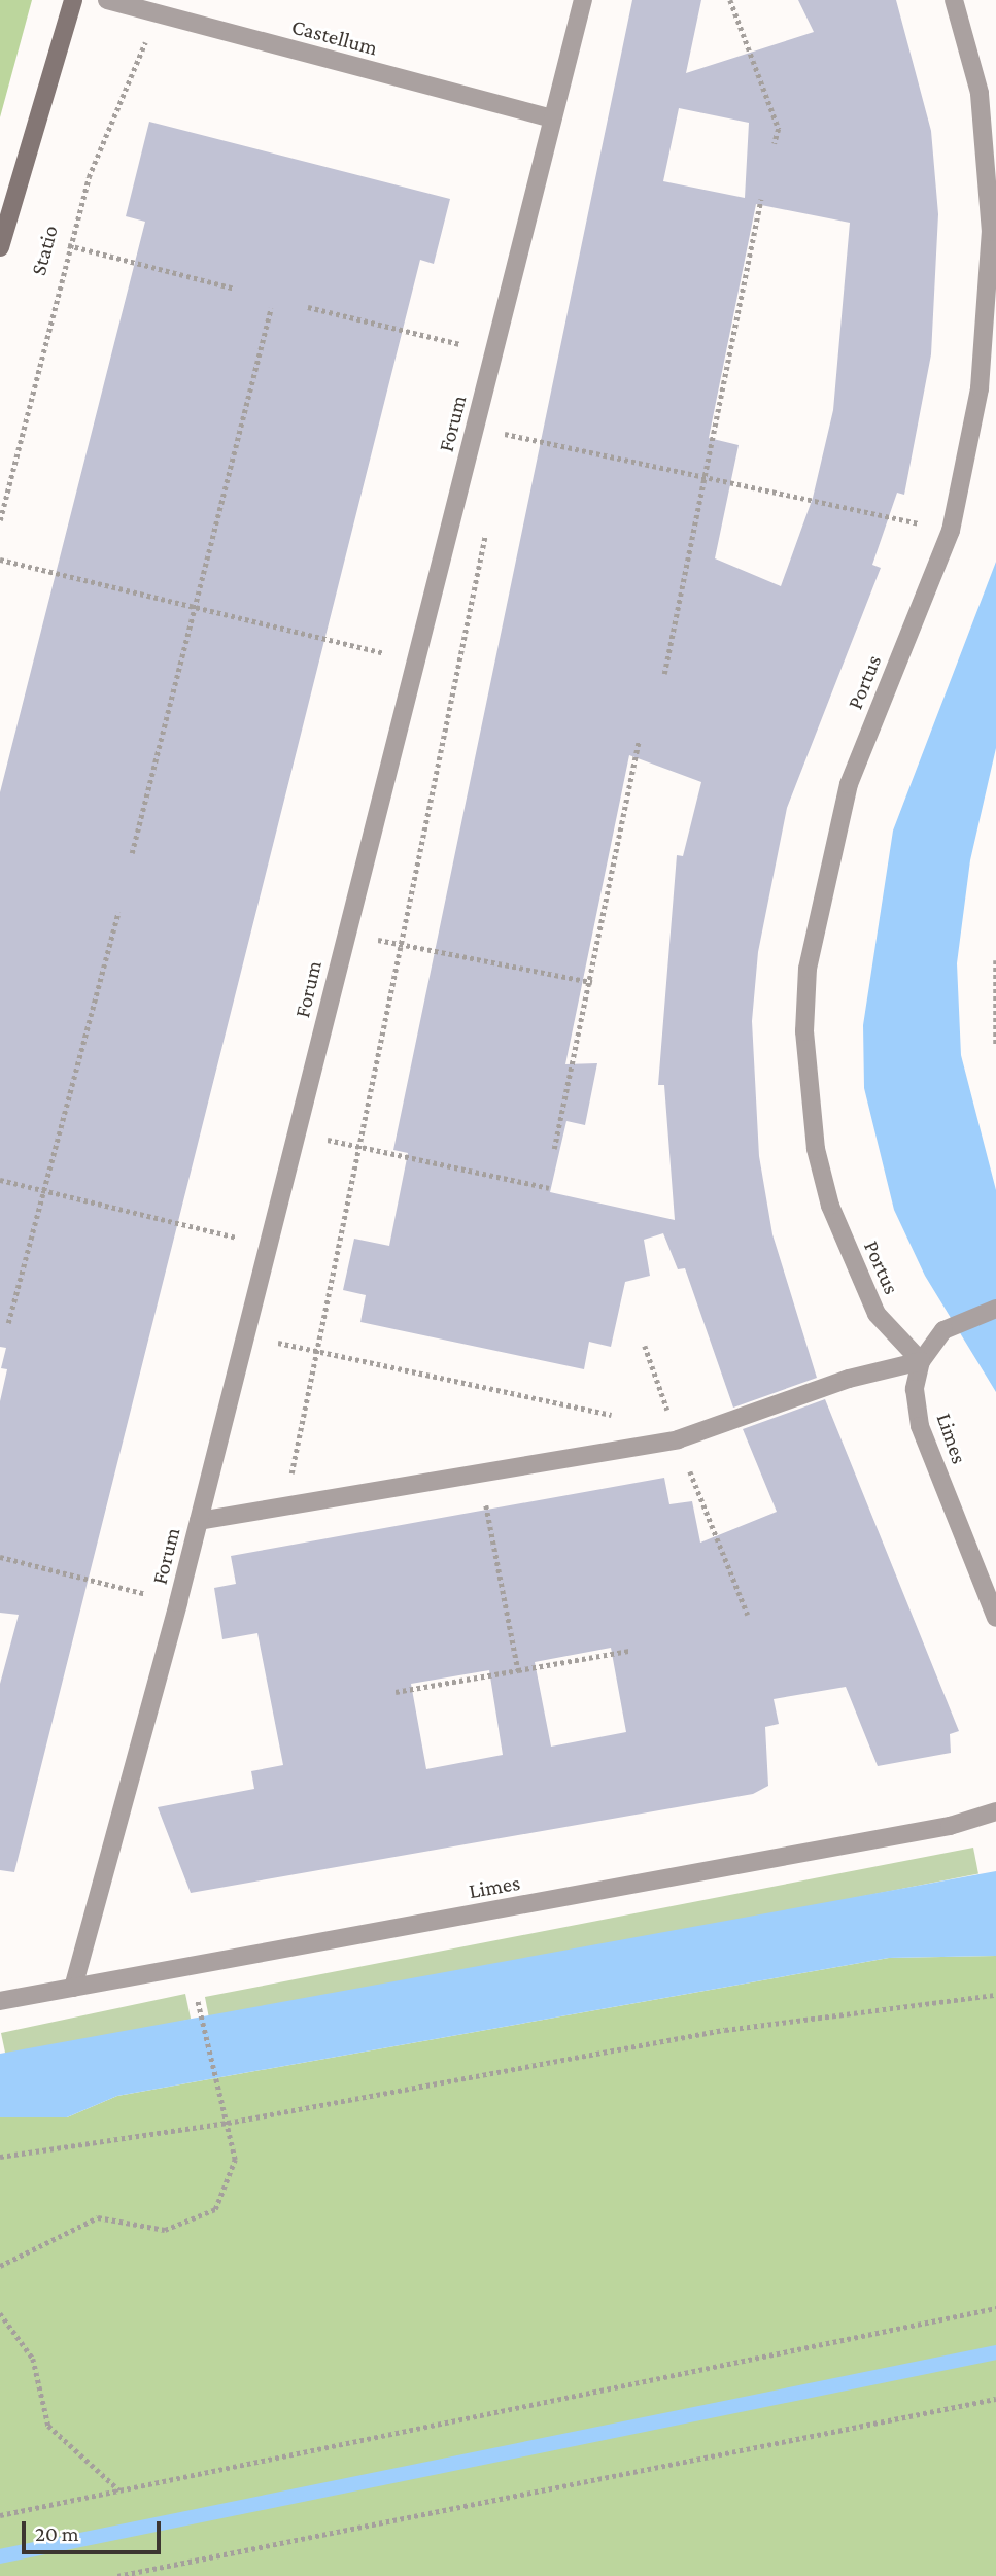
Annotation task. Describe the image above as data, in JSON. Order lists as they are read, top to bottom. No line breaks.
{"streets":{"street":["Castellum","Statio","Forum","Portus","Limes"]},"crossings":[["Castellum","Statio"],["Castellum","Forum"],["Forum","Limes"],["Portus","Limes"]],"scale_bar":"20 m"}
